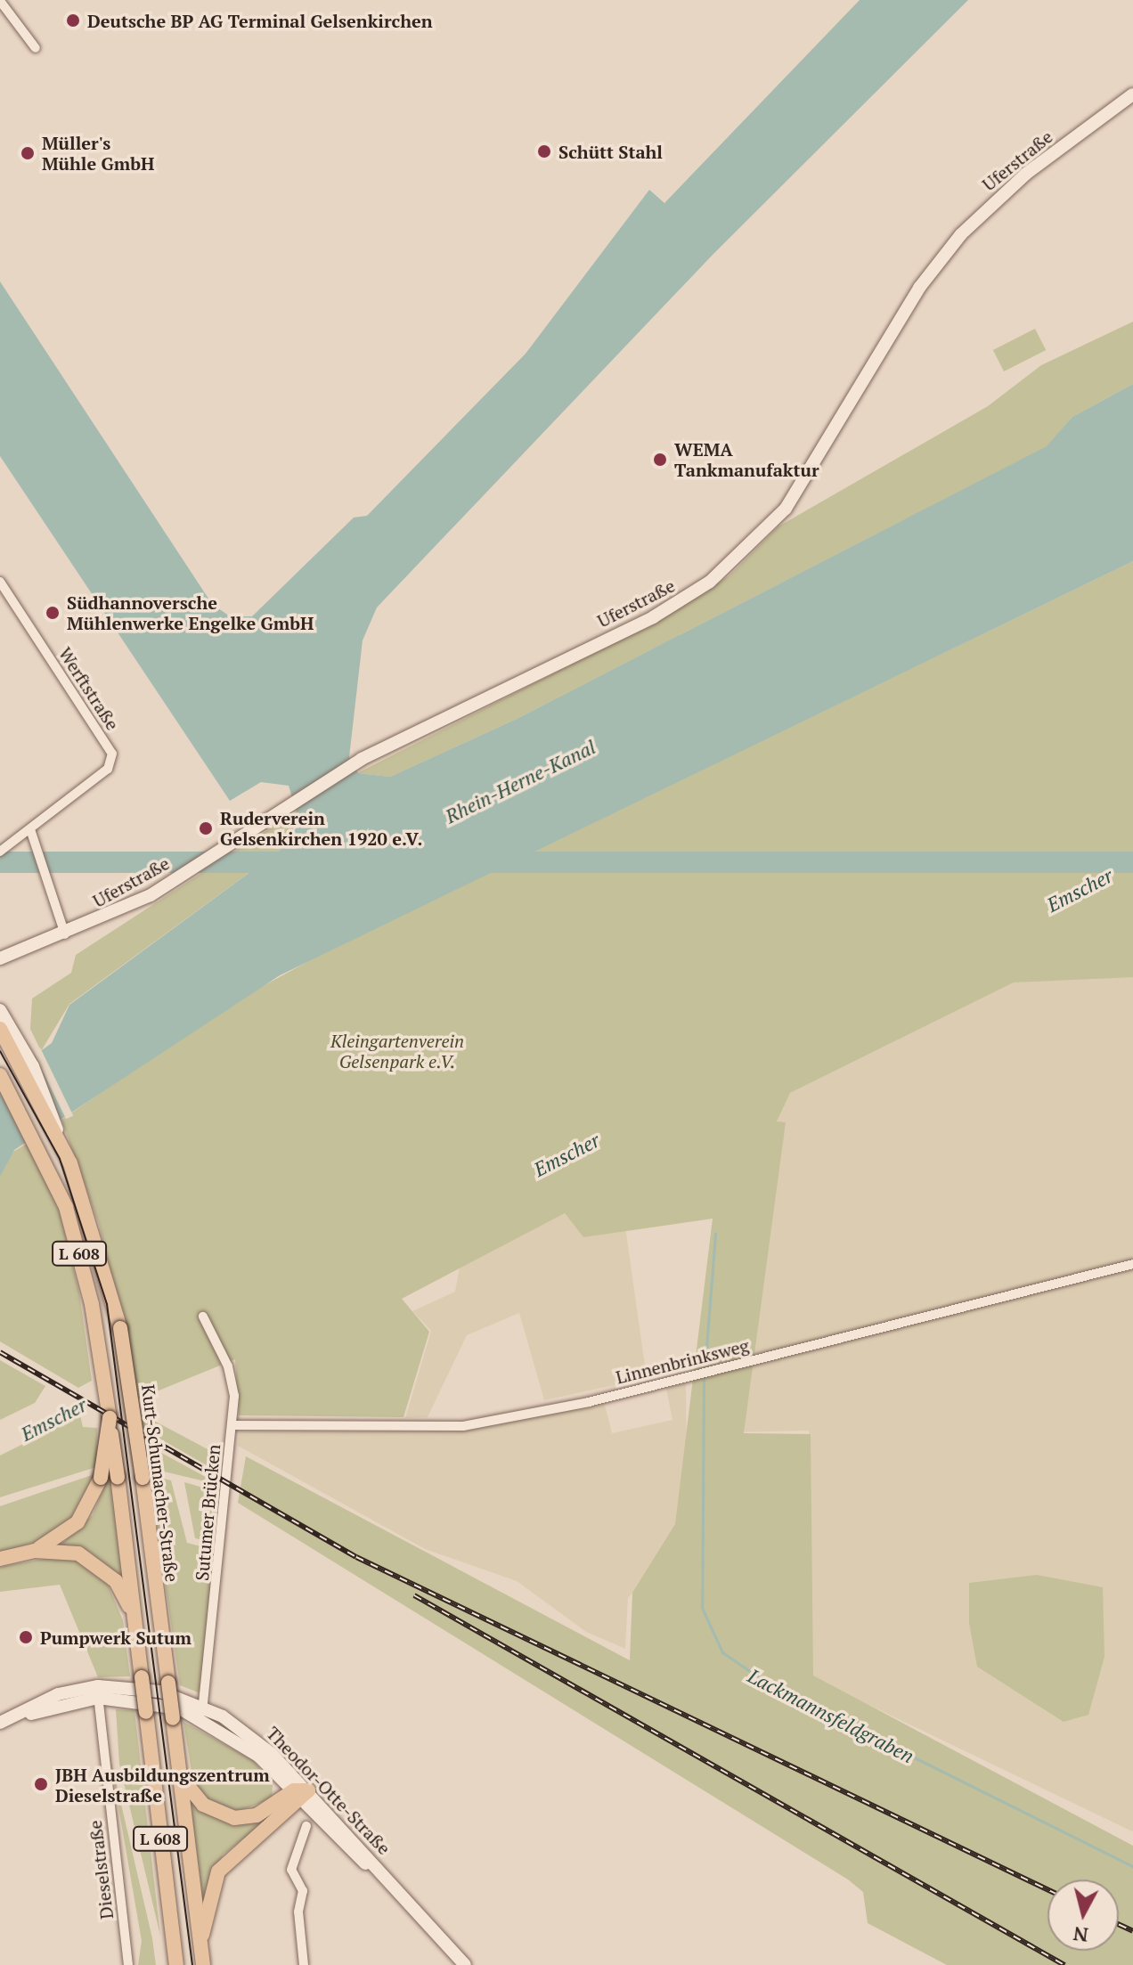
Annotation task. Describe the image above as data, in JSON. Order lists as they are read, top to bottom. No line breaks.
{"streets":{"main road":["Uferstraße","L 608","Kurt-Schumacher-Straße","Theodor-Otte-Straße"],"street":["Werftstraße","Linnenbrinksweg","Sutumer Brücken","Dieselstraße"]},"crossings":[["L 608","Kurt-Schumacher-Straße"],["L 608","Theodor-Otte-Straße"],["Linnenbrinksweg","Sutumer Brücken"],["Sutumer Brücken","Theodor-Otte-Straße"],["Theodor-Otte-Straße","Dieselstraße"]],"water":["Rhein-Herne-Kanal","Emscher","Lackmannsfeldgraben"],"parks":["Kleingartenverein Gelsenpark e.V."],"places":["Deutsche BP AG Terminal Gelsenkirchen","Schütt Stahl","Müller's Mühle GmbH","WEMA Tankmanufaktur","Südhannoversche Mühlenwerke Engelke GmbH","Ruderverein Gelsenkirchen 1920 e.V.","Pumpwerk Sutum","JBH Ausbildungszentrum Dieselstraße"],"north":"bottom"}
